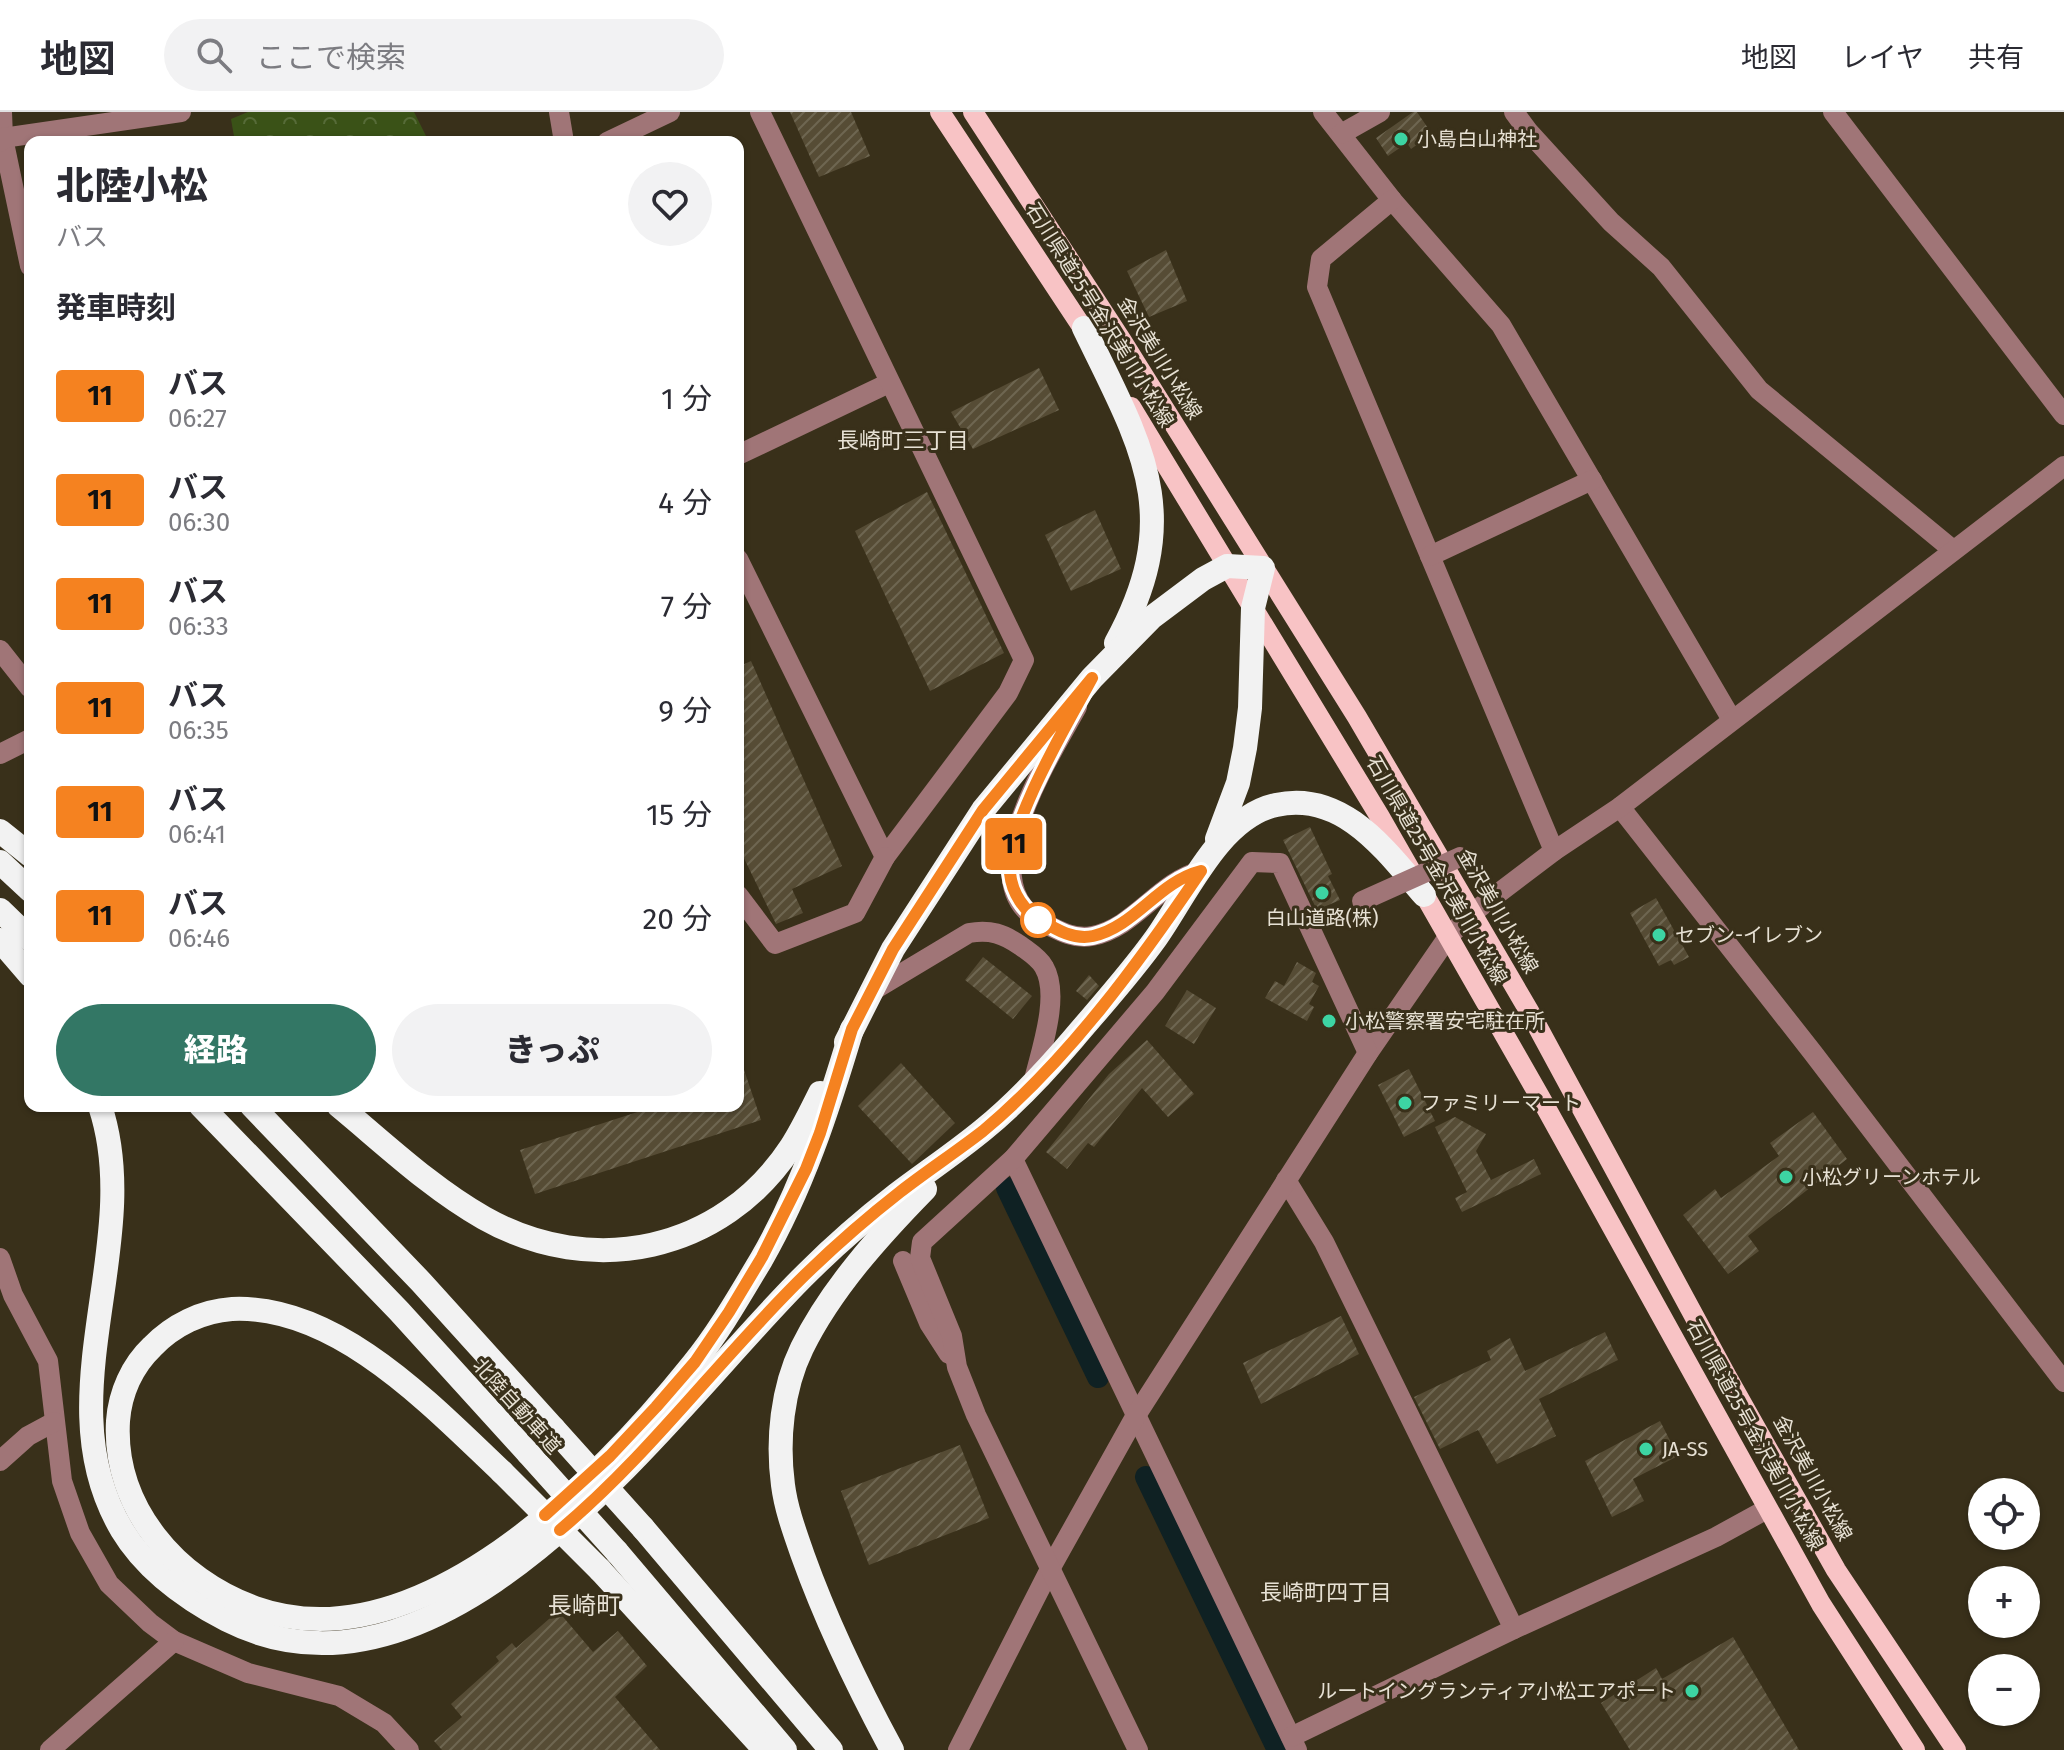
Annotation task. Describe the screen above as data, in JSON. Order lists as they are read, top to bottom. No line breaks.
{"streets":{"highway":["北陸自動車道"],"main road":["石川県道25号金沢美川小松線","金沢美川小松線"]},"districts":["長崎町三丁目","長崎町四丁目","長崎町"],"places":["小島白山神社","白山道路(株)","セブン-イレブン","小松警察署安宅駐在所","ファミリーマート","小松グリーンホテル","JA-SS","ルートイングランティア小松エアポート"],"lines":["bus line 11"],"page":{"header":"地図","search":"ここで検索","nav":["地図","レイヤ","共有"],"on_map":"11","heading":[["北陸小松","バス"],"発車時刻"],"list":[{"mark":"11","name":"バス","note":"06:27","value":"1 分"},{"mark":"11","name":"バス","note":"06:30","value":"4 分"},{"mark":"11","name":"バス","note":"06:33","value":"7 分"},{"mark":"11","name":"バス","note":"06:35","value":"9 分"},{"mark":"11","name":"バス","note":"06:41","value":"15 分"},{"mark":"11","name":"バス","note":"06:46","value":"20 分"}],"buttons":["経路","きっぷ"],"map_buttons":["+","−"]}}
